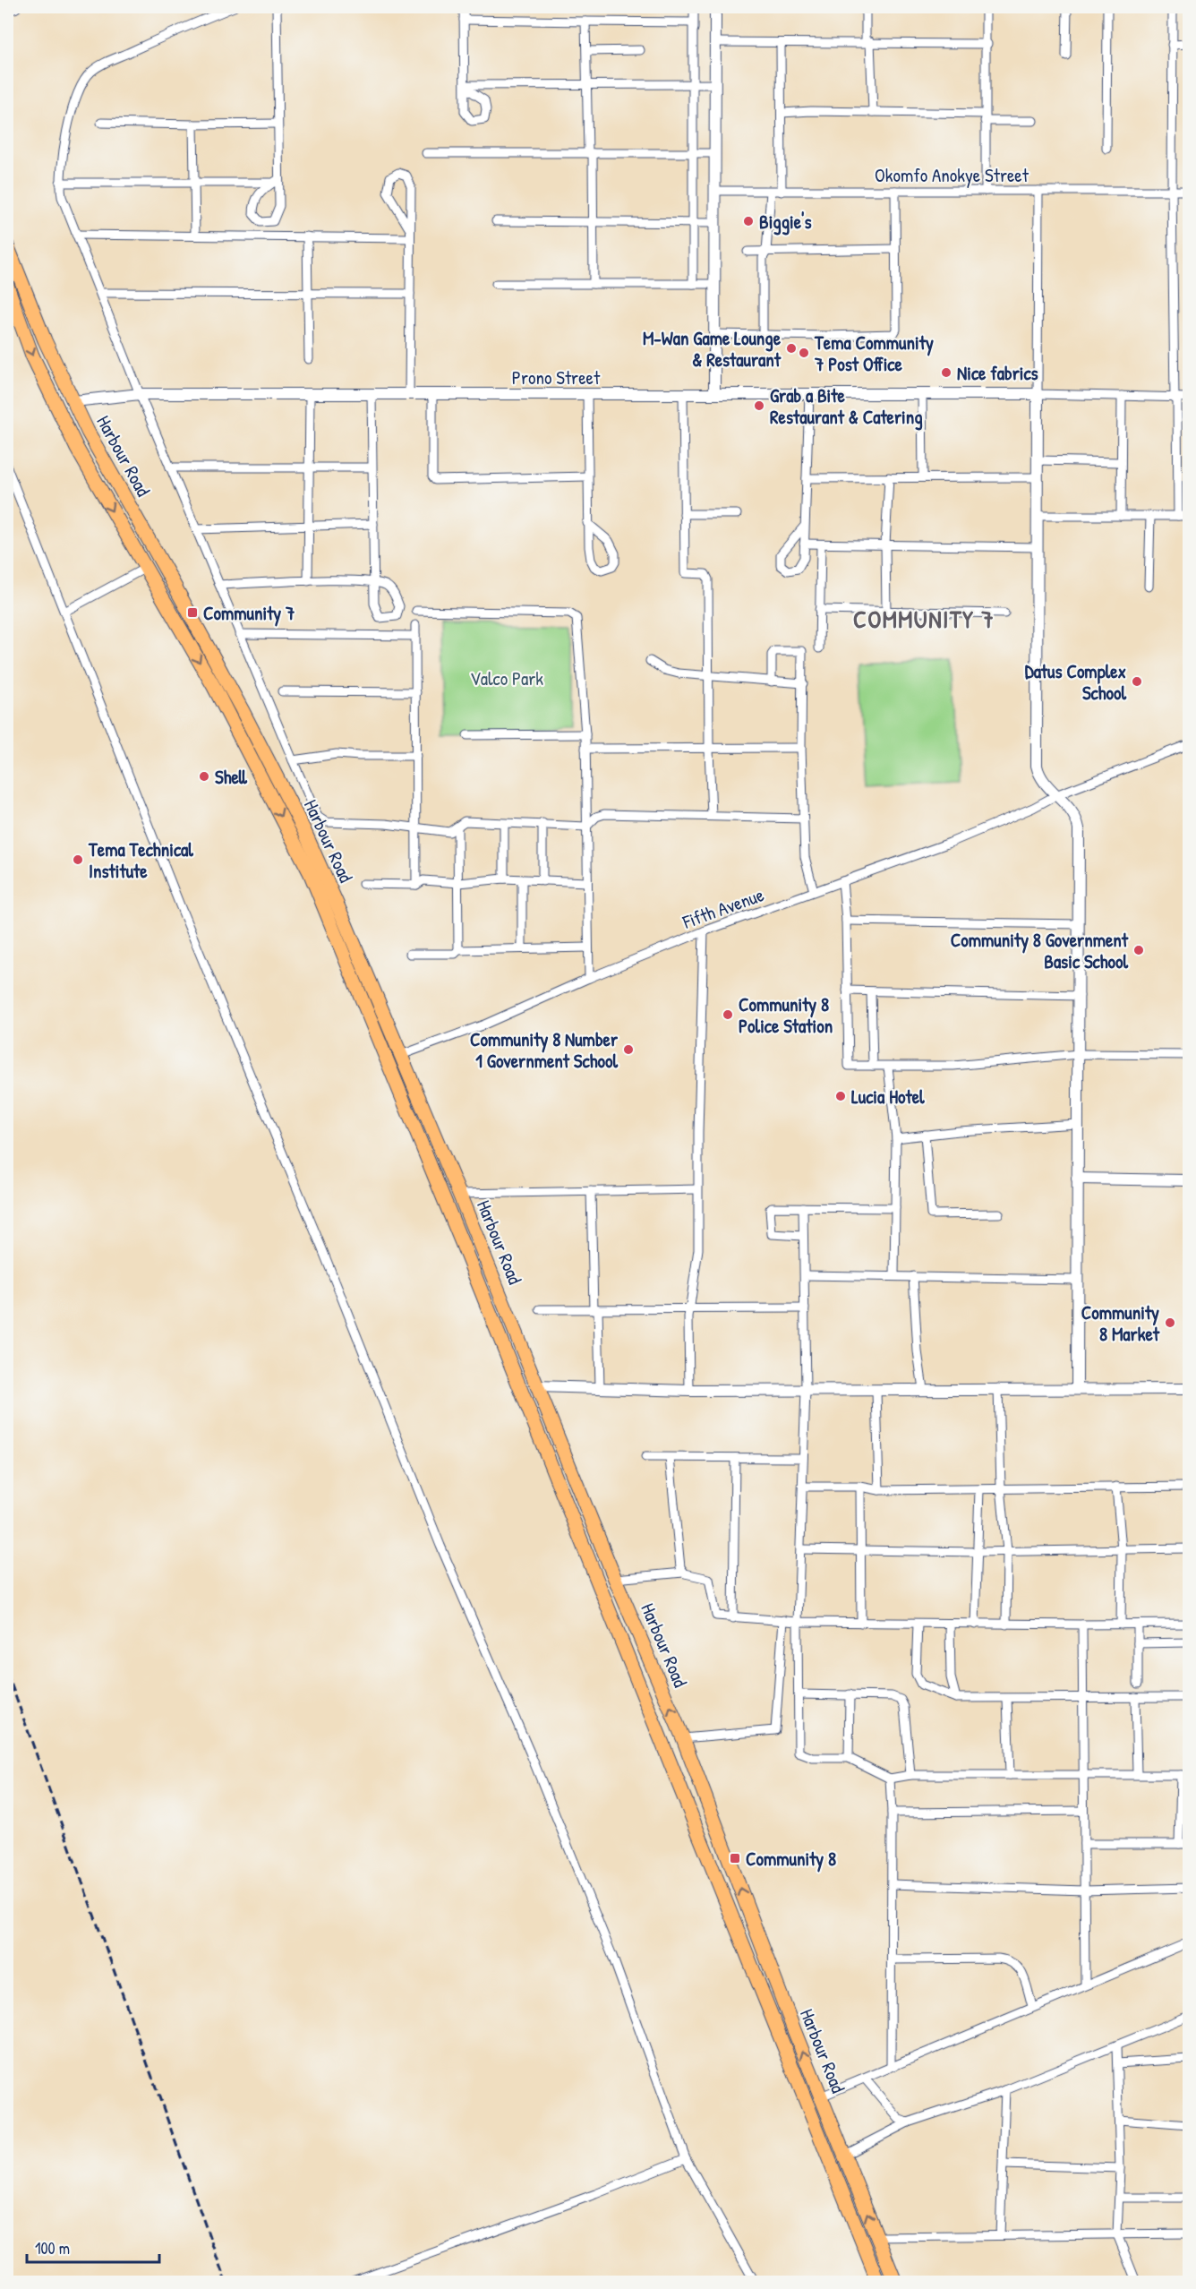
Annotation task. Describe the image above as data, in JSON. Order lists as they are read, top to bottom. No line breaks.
{"streets":{"highway":["Harbour Road"],"street":["Okomfo Anokye Street","Prono Street","Fifth Avenue"]},"crossings":[["Prono Street","Harbour Road"],["Harbour Road","Fifth Avenue"]],"districts":["COMMUNITY 7"],"parks":["Valco Park"],"places":{"other":["Biggie's","M-Wan Game Lounge & Restaurant","Tema Community 7 Post Office","Nice fabrics","Grab a Bite Restaurant & Catering","Datus Complex School","Shell","Tema Technical Institute","Community 8 Government Basic School","Community 8 Police Station","Community 8 Number 1 Government School","Lucia Hotel","Community 8 Market"],"transit":["Community 7","Community 8"]},"scale_bar":"100 m"}
